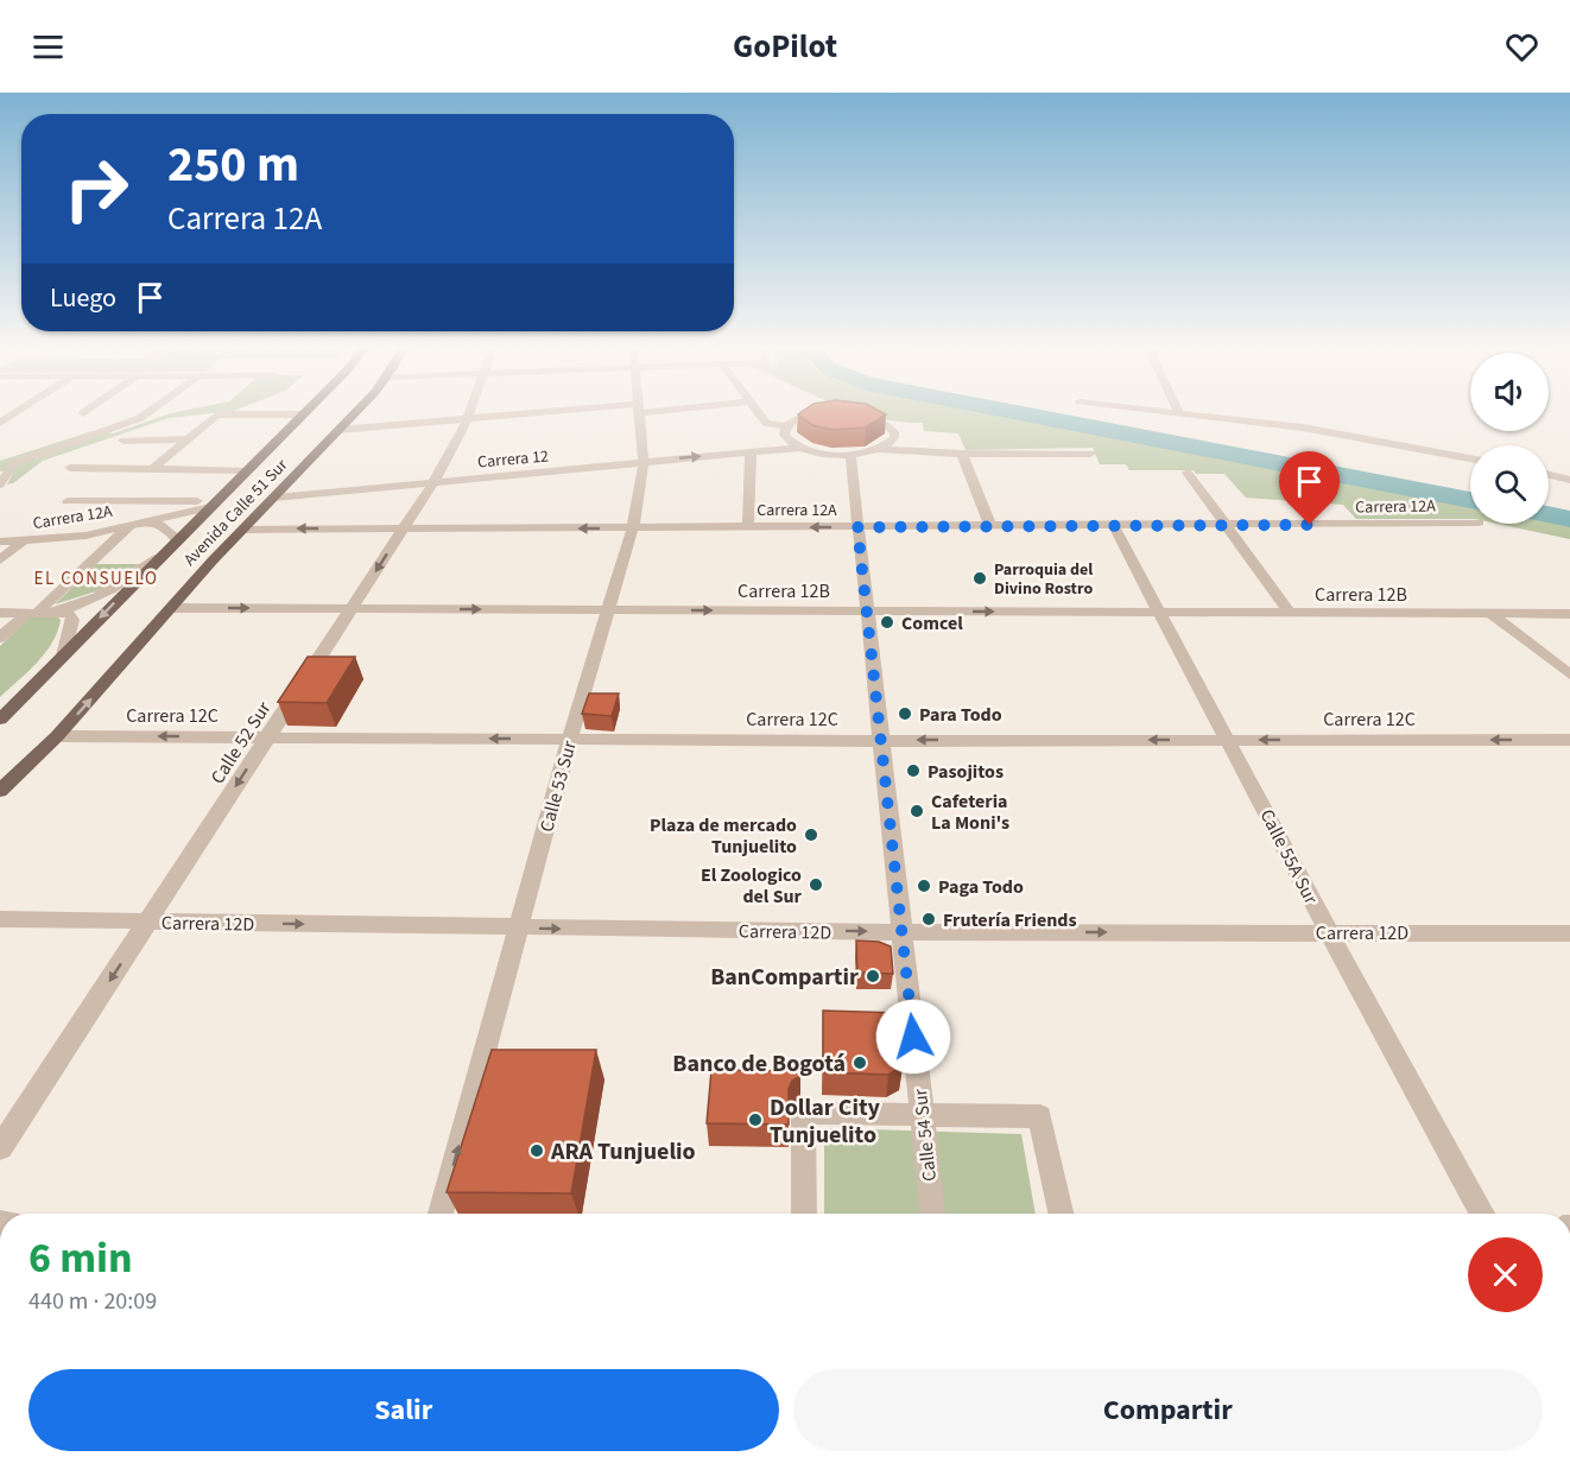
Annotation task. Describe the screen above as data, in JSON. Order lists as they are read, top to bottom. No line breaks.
{"streets":{"main road":["Avenida Calle 51 Sur"],"street":["Carrera 12","Carrera 12A","Carrera 12B","Carrera 12C","Calle 52 Sur","Calle 53 Sur","Calle 55A Sur","Carrera 12D","Calle 54 Sur"]},"crossings":[["Carrera 12","Avenida Calle 51 Sur"],["Carrera 12","Calle 52 Sur"],["Carrera 12","Calle 53 Sur"],["Carrera 12","Calle 54 Sur"],["Carrera 12A","Avenida Calle 51 Sur"],["Carrera 12A","Calle 52 Sur"],["Carrera 12A","Calle 53 Sur"],["Carrera 12A","Calle 55A Sur"],["Carrera 12A","Calle 54 Sur"],["Avenida Calle 51 Sur","Carrera 12B"],["Avenida Calle 51 Sur","Carrera 12C"],["Carrera 12B","Calle 52 Sur"],["Carrera 12B","Calle 53 Sur"],["Carrera 12B","Calle 55A Sur"],["Carrera 12B","Calle 54 Sur"],["Carrera 12C","Calle 52 Sur"],["Carrera 12C","Calle 53 Sur"],["Carrera 12C","Calle 55A Sur"],["Carrera 12C","Calle 54 Sur"],["Calle 52 Sur","Carrera 12D"],["Calle 53 Sur","Carrera 12D"],["Calle 55A Sur","Carrera 12D"],["Carrera 12D","Calle 54 Sur"]],"one_way":["Carrera 12C","Calle 52 Sur","Calle 53 Sur","Carrera 12D"],"districts":["EL CONSUELO"],"places":["Parroquia del Divino Rostro","Comcel","Para Todo","Pasojitos","Cafeteria La Moni's","Plaza de mercado Tunjuelito","El Zoologico del Sur","Paga Todo","Frutería Friends","BanCompartir","Banco de Bogotá","Dollar City Tunjuelito","ARA Tunjuelio"],"page":{"header":"GoPilot","turn":["250 m","Carrera 12A"],"then":"Luego","heading":["6 min","440 m · 20:09"],"buttons":["Salir","Compartir"]}}
